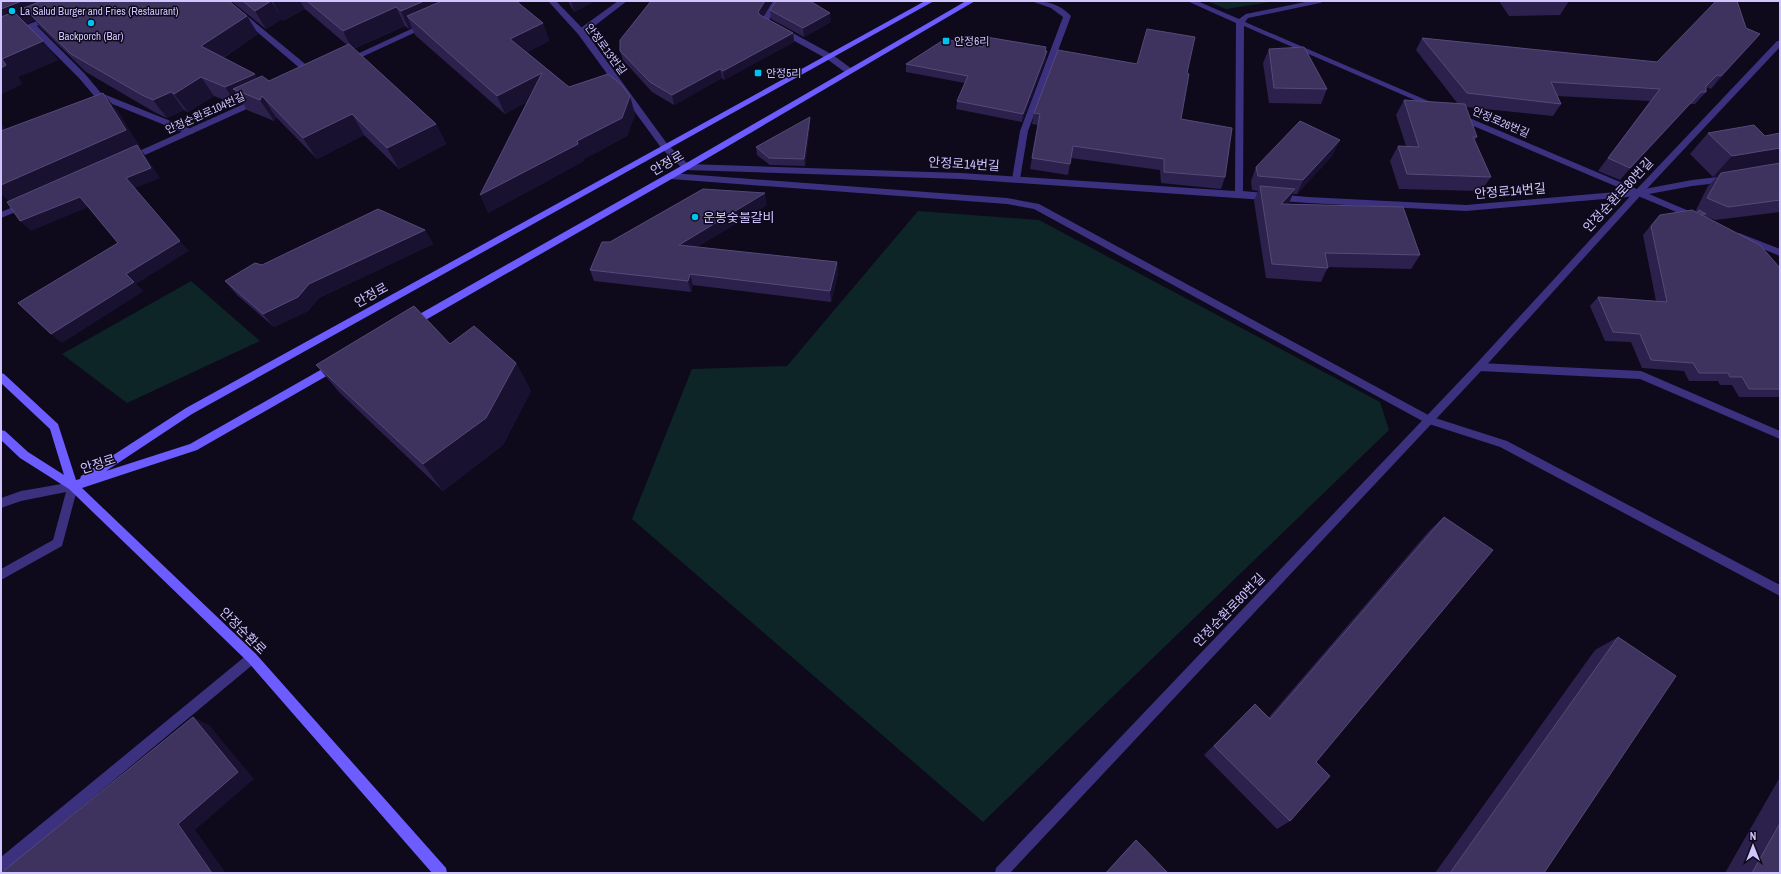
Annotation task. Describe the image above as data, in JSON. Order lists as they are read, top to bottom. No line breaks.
{"streets":{"main road":["안정로","안정순환로"],"street":["안정로13번길","안정순환로104번길","안정로26번길","안정로14번길","안정순환로80번길"]},"crossings":[["안정로13번길","안정로"],["안정로13번길","안정로14번길"],["안정로26번길","안정로14번길"],["안정로26번길","안정순환로80번길"],["안정로","안정로14번길"],["안정로","안정순환로"],["안정로14번길","안정순환로80번길"]],"places":{"other":["La Salud Burger and Fries (Restaurant)","Backporch (Bar)","운봉숯불갈비"],"transit":["안정6리","안정5리"]},"north":"top"}
